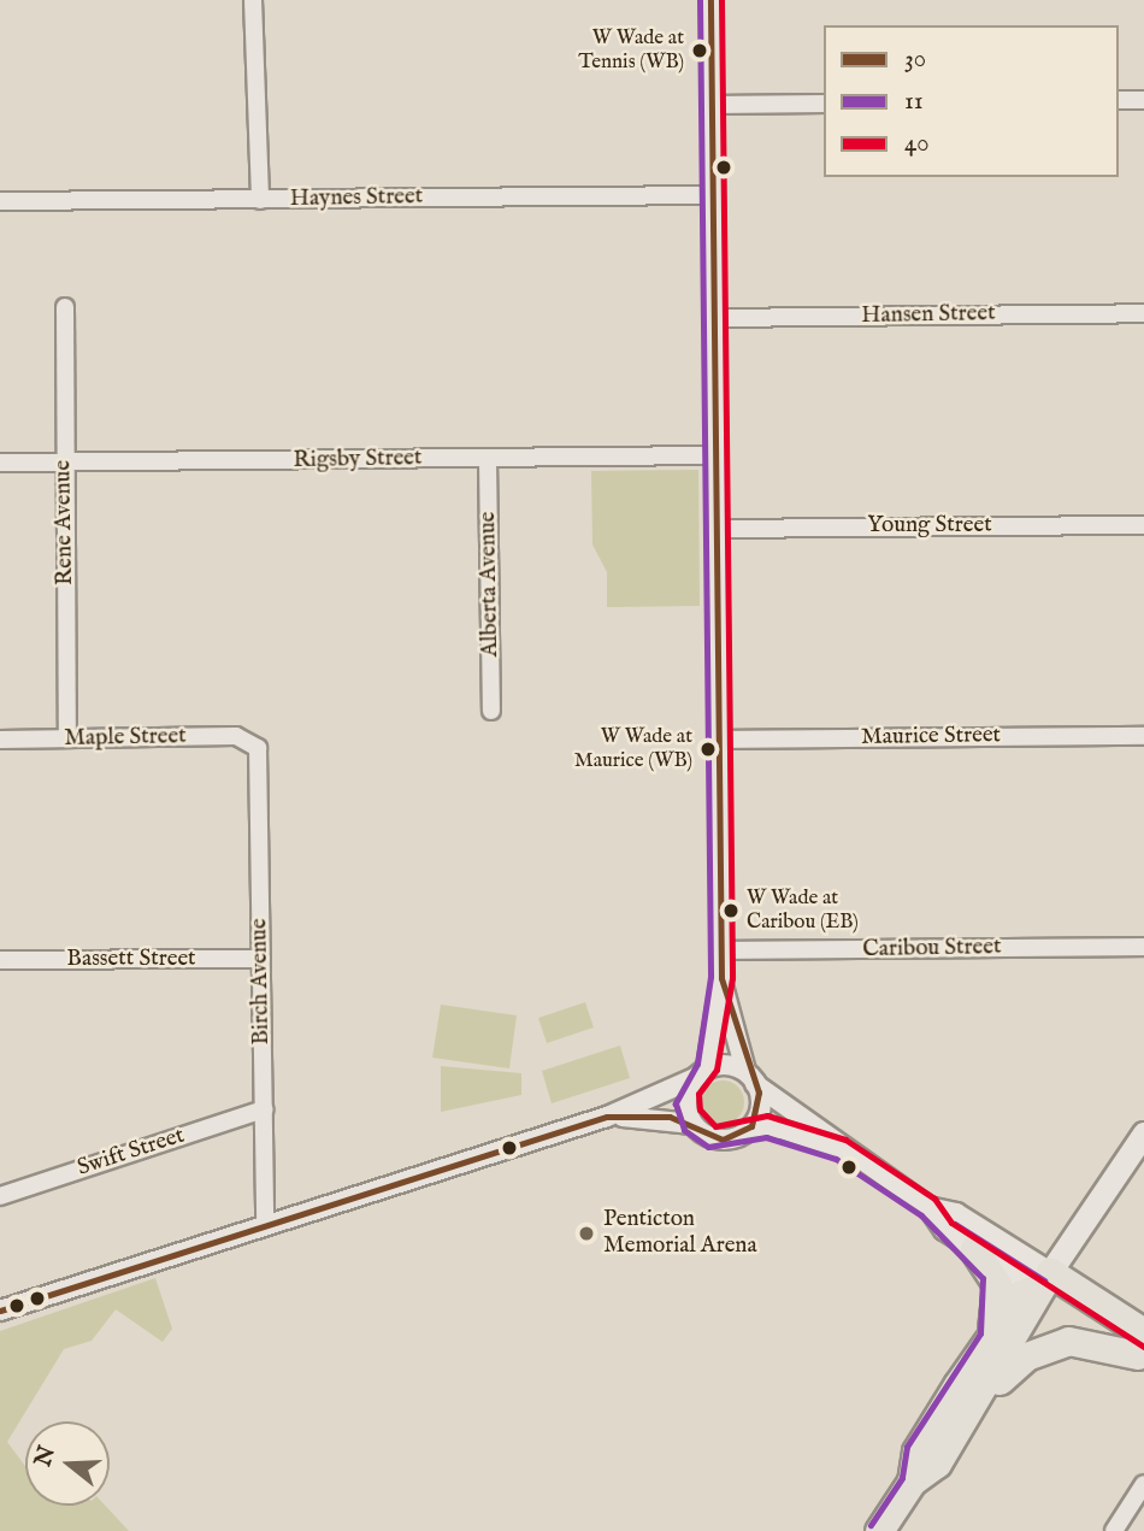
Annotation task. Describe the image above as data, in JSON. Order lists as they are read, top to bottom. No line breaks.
{"streets":{"street":["Haynes Street","Hansen Street","Rigsby Street","Rene Avenue","Young Street","Alberta Avenue","Maurice Street","Maple Street","Caribou Street","Bassett Street","Birch Avenue","Swift Street"]},"crossings":[["Rigsby Street","Rene Avenue"],["Rigsby Street","Alberta Avenue"],["Rene Avenue","Maple Street"],["Maple Street","Birch Avenue"],["Bassett Street","Birch Avenue"],["Birch Avenue","Swift Street"]],"places":["W Wade at Tennis (WB)","W Wade at Maurice (WB)","W Wade at Caribou (EB)","Penticton Memorial Arena"],"lines":["transit line 30","transit line 11","transit line 40"],"legend":["30","11","40"],"north":"left"}
